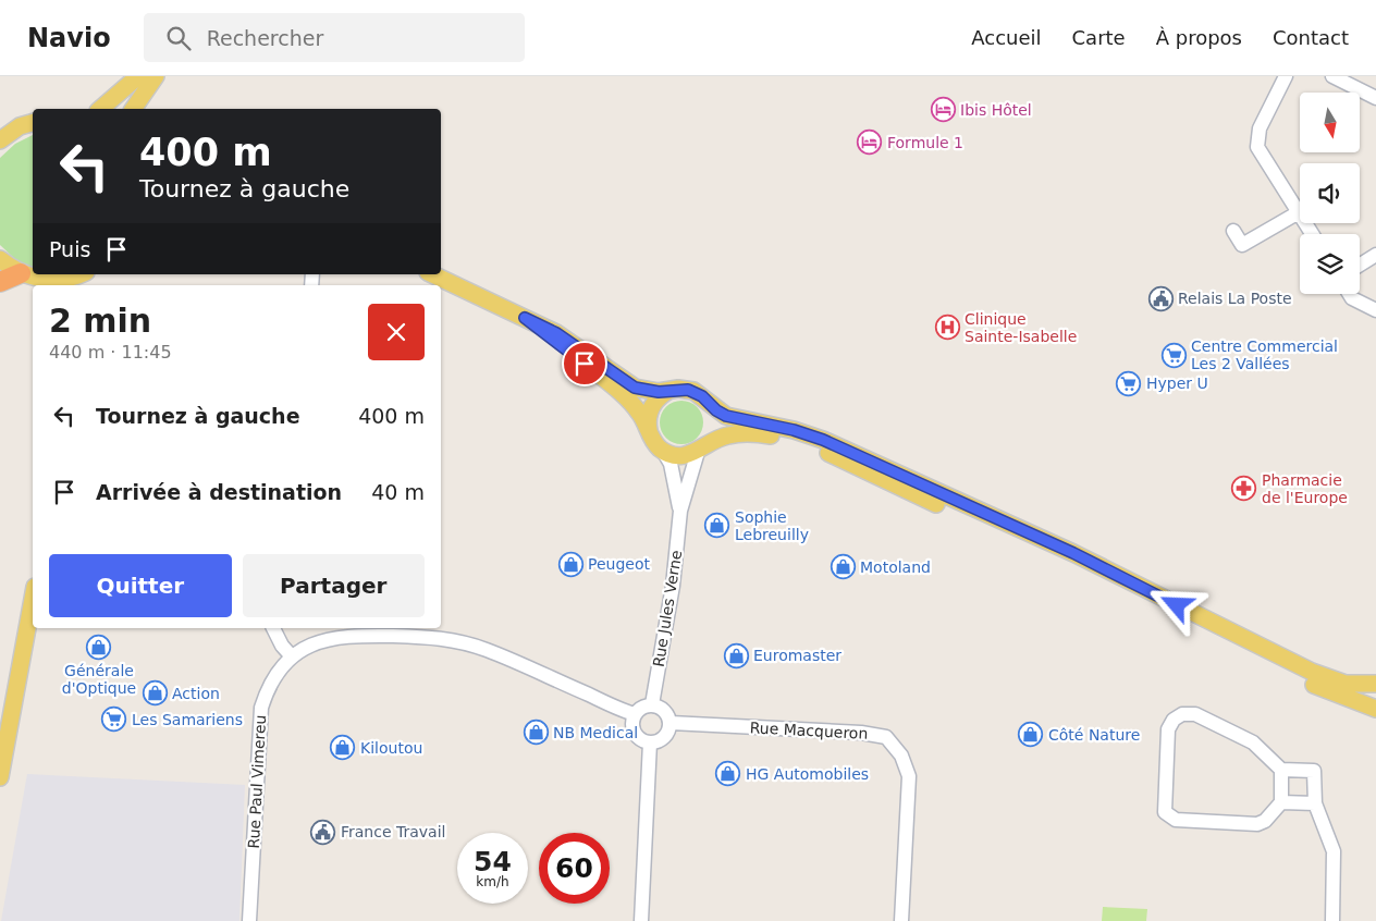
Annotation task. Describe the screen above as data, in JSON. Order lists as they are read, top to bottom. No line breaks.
{"streets":{"street":["Rue Jules Verne","Rue Macqueron","Rue Paul Vimereu"]},"crossings":[["Rue Jules Verne","Rue Macqueron"],["Rue Jules Verne","Rue Paul Vimereu"],["Rue Macqueron","Rue Paul Vimereu"]],"places":{"hotel":["Ibis Hôtel","Formule 1"],"public building":["Relais La Poste","France Travail"],"hospital":["Clinique Sainte-Isabelle"],"supermarket":["Centre Commercial Les 2 Vallées","Hyper U","Les Samariens"],"pharmacy":["Pharmacie de l'Europe"],"shop":["Sophie Lebreuilly","Peugeot","Motoland","Générale d'Optique","Euromaster","Action","NB Medical","Côté Nature","Kiloutou","HG Automobiles"]},"north":"bottom","page":{"header":"Navio","search":"Rechercher","nav":["Accueil","Carte","À propos","Contact"],"turn":["400 m","Tournez à gauche"],"then":"Puis","heading":["2 min","440 m · 11:45"],"list":[{"name":"Tournez à gauche","value":"400 m"},{"name":"Arrivée à destination","value":"40 m"}],"buttons":["Quitter","Partager"],"speed":"54 km/h","limit":"60"}}
